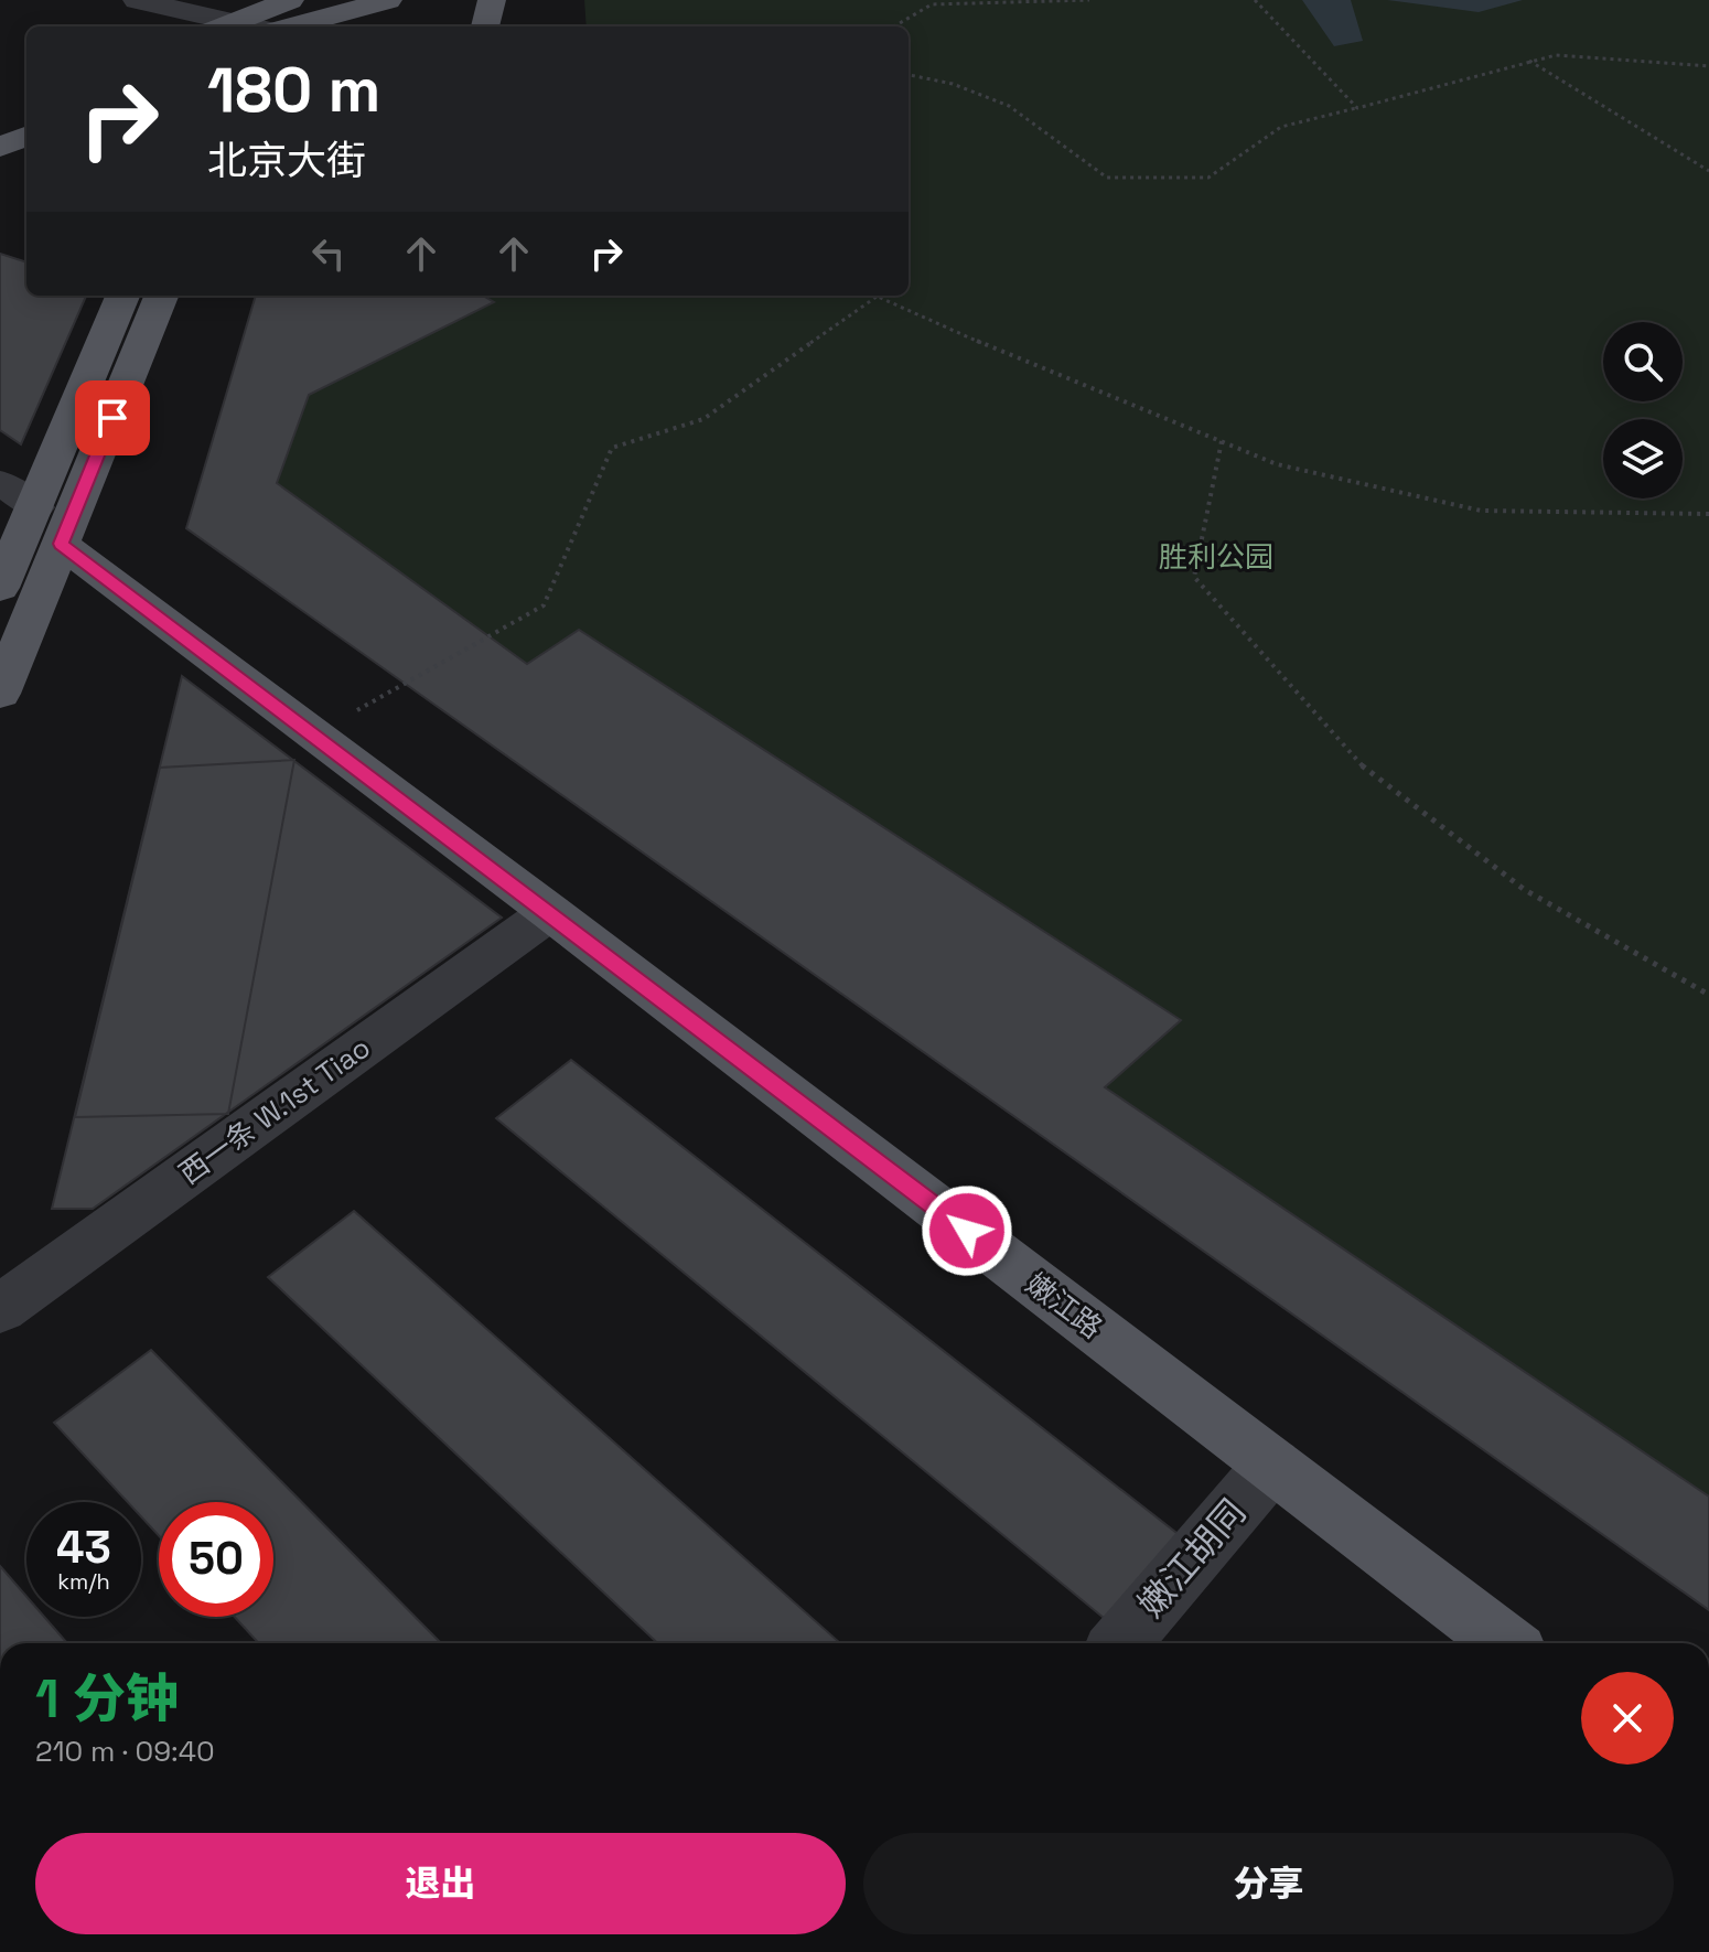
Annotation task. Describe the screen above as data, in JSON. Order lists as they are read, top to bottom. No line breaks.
{"streets":{"main road":["嫩江路"],"street":["西一条 W.1st Tiao","嫩江胡同"]},"crossings":[["西一条 W.1st Tiao","嫩江路"],["嫩江路","嫩江胡同"]],"parks":["胜利公园"],"page":{"turn":["180 m","北京大街"],"speed":"43 km/h","limit":"50","heading":["1 分钟","210 m · 09:40"],"buttons":["退出","分享"]}}
